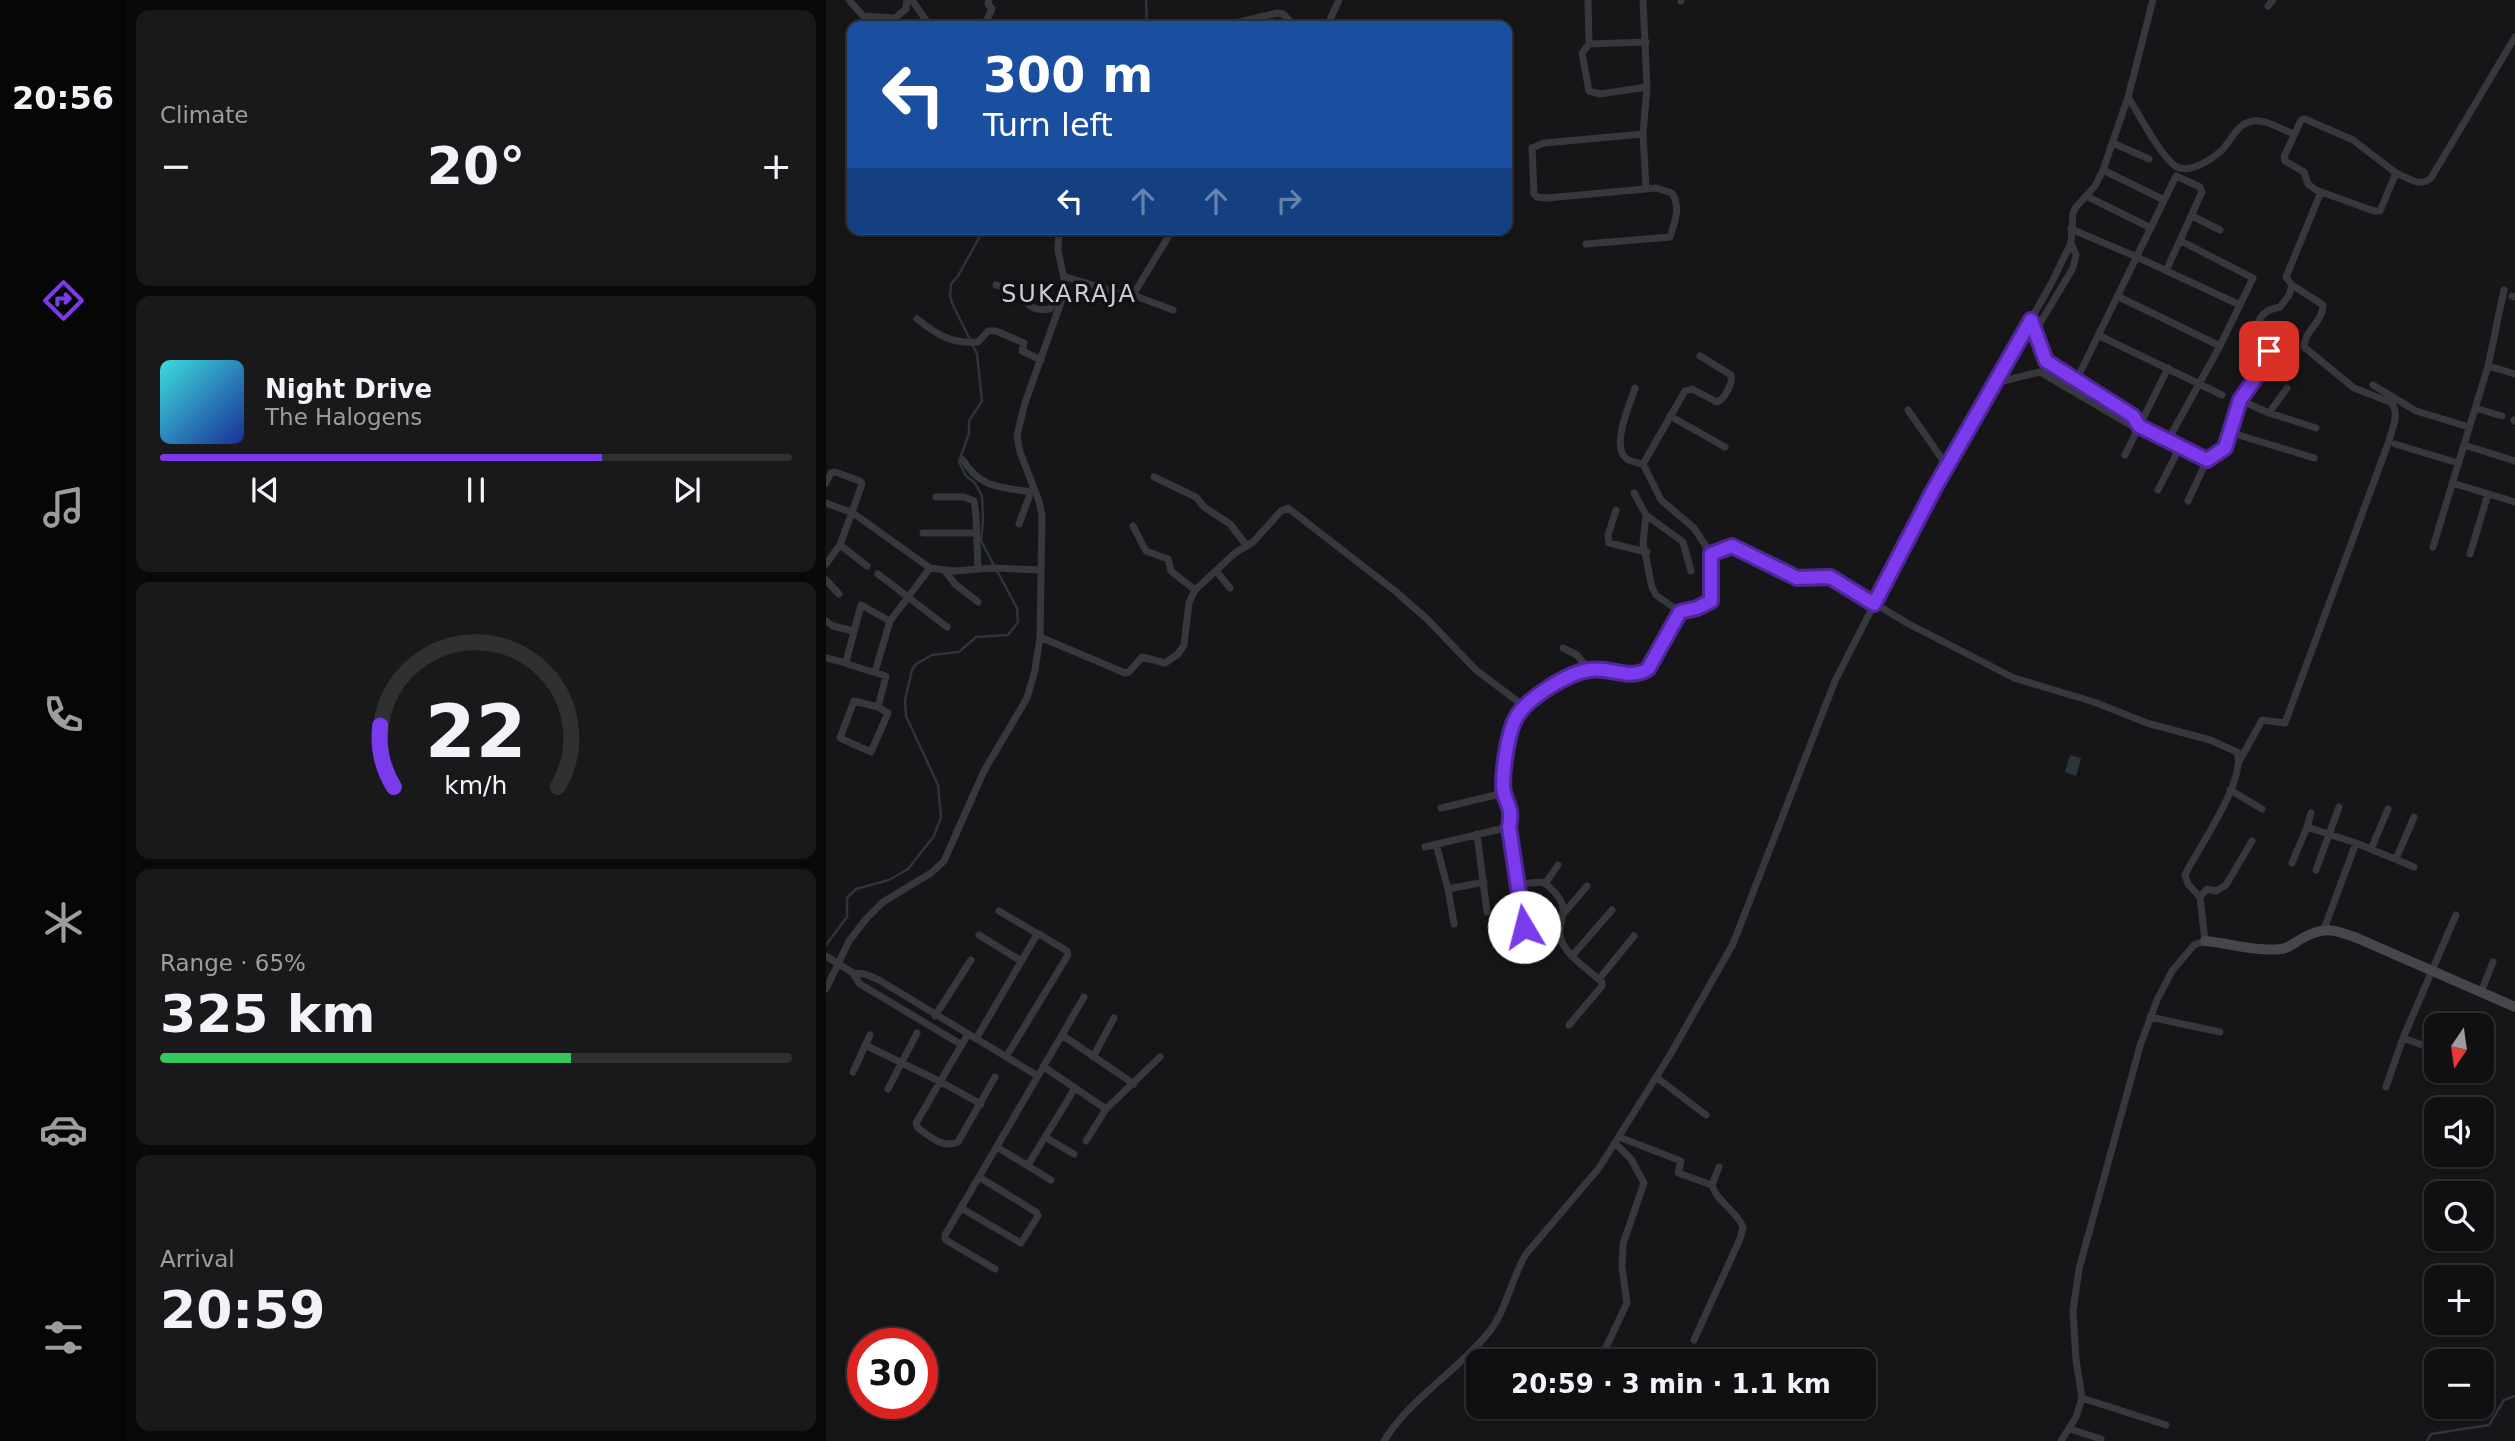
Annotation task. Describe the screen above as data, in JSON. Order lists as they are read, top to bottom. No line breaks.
{"districts":["SUKARAJA"],"north":"bottom","page":{"tabs":"20:56","tile":["Climate",["Range · 65%","325 km"],["Arrival","20:59"]],"turn":["300 m","Turn left"],"heat":["−","20°","+"],"song":["Night Drive","The Halogens"],"map_buttons":["+","−"],"limit":"30","trip":"20:59 · 3 min · 1.1 km","gauge":["22","km/h"]}}
